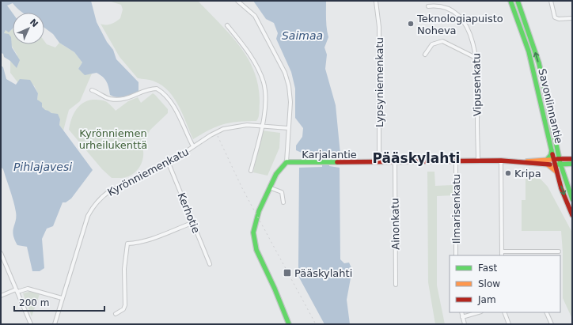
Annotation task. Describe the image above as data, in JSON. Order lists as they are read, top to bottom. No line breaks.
{"streets":{"main road":["Savonlinnantie","Karjalantie"],"street":["Lypsyniemenkatu","Vipusenkatu","Kyrönniemenkatu","Ilmarisenkatu","Kerhotie","Ainonkatu"]},"crossings":[["Lypsyniemenkatu","Karjalantie"],["Vipusenkatu","Karjalantie"],["Savonlinnantie","Karjalantie"],["Karjalantie","Ilmarisenkatu"],["Karjalantie","Ainonkatu"],["Kyrönniemenkatu","Kerhotie"]],"districts":["Pääskylahti"],"water":["Saimaa","Pihlajavesi"],"parks":["Kyrönniemen urheilukenttä"],"places":{"other":["Teknologiapuisto Noheva","Kripa"],"transit":["Pääskylahti"]},"legend":["Fast","Slow","Jam"],"scale_bar":"200 m","north":"top right"}
